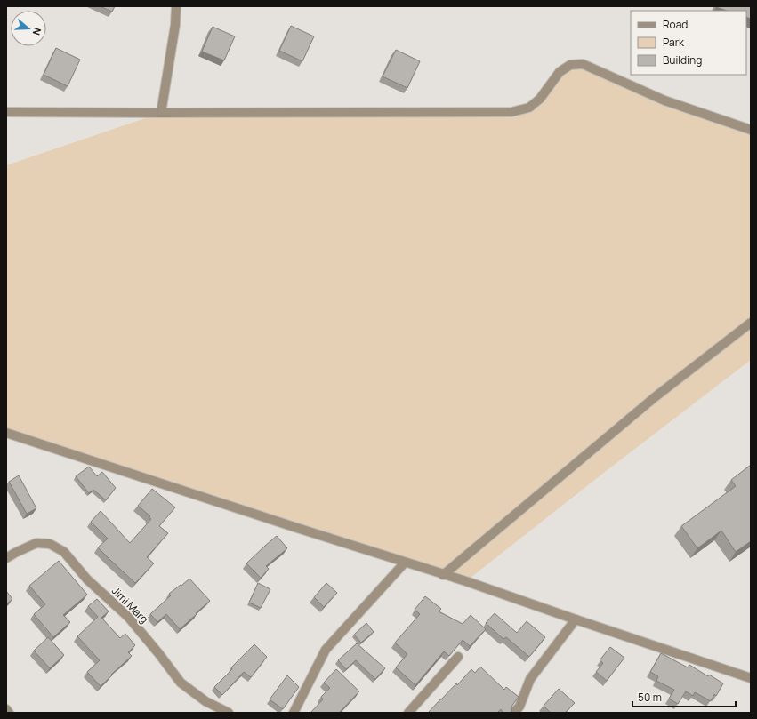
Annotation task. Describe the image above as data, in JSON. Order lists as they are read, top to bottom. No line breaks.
{"streets":{"street":["Jimi Marg"]},"legend":["Road","Park","Building"],"scale_bar":"50 m","north":"right"}
